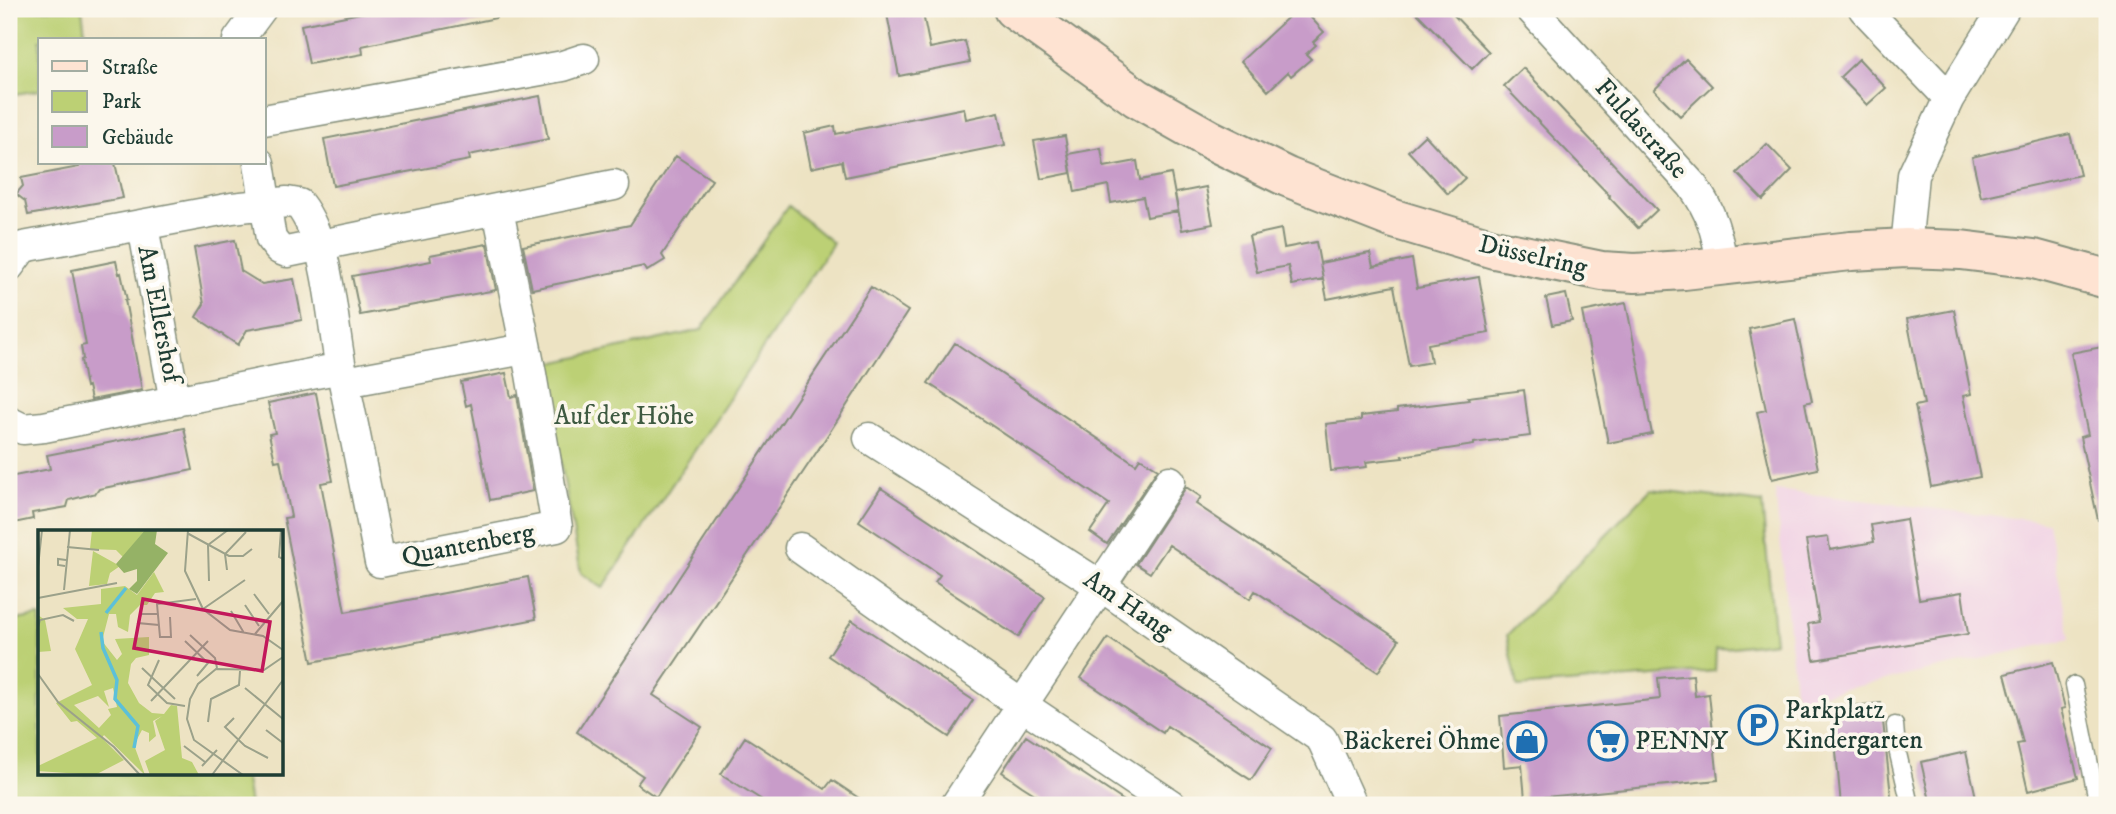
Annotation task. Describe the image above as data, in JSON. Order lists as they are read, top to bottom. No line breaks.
{"streets":{"street":["Fuldastraße","Düsselring","Am Ellershof","Quantenberg","Am Hang"]},"crossings":[["Fuldastraße","Düsselring"],["Am Ellershof","Quantenberg"]],"parks":["Auf der Höhe"],"places":{"parking":["Parkplatz Kindergarten"],"shop":["Bäckerei Öhme"],"supermarket":["PENNY"]},"legend":["Straße","Park","Gebäude"]}
